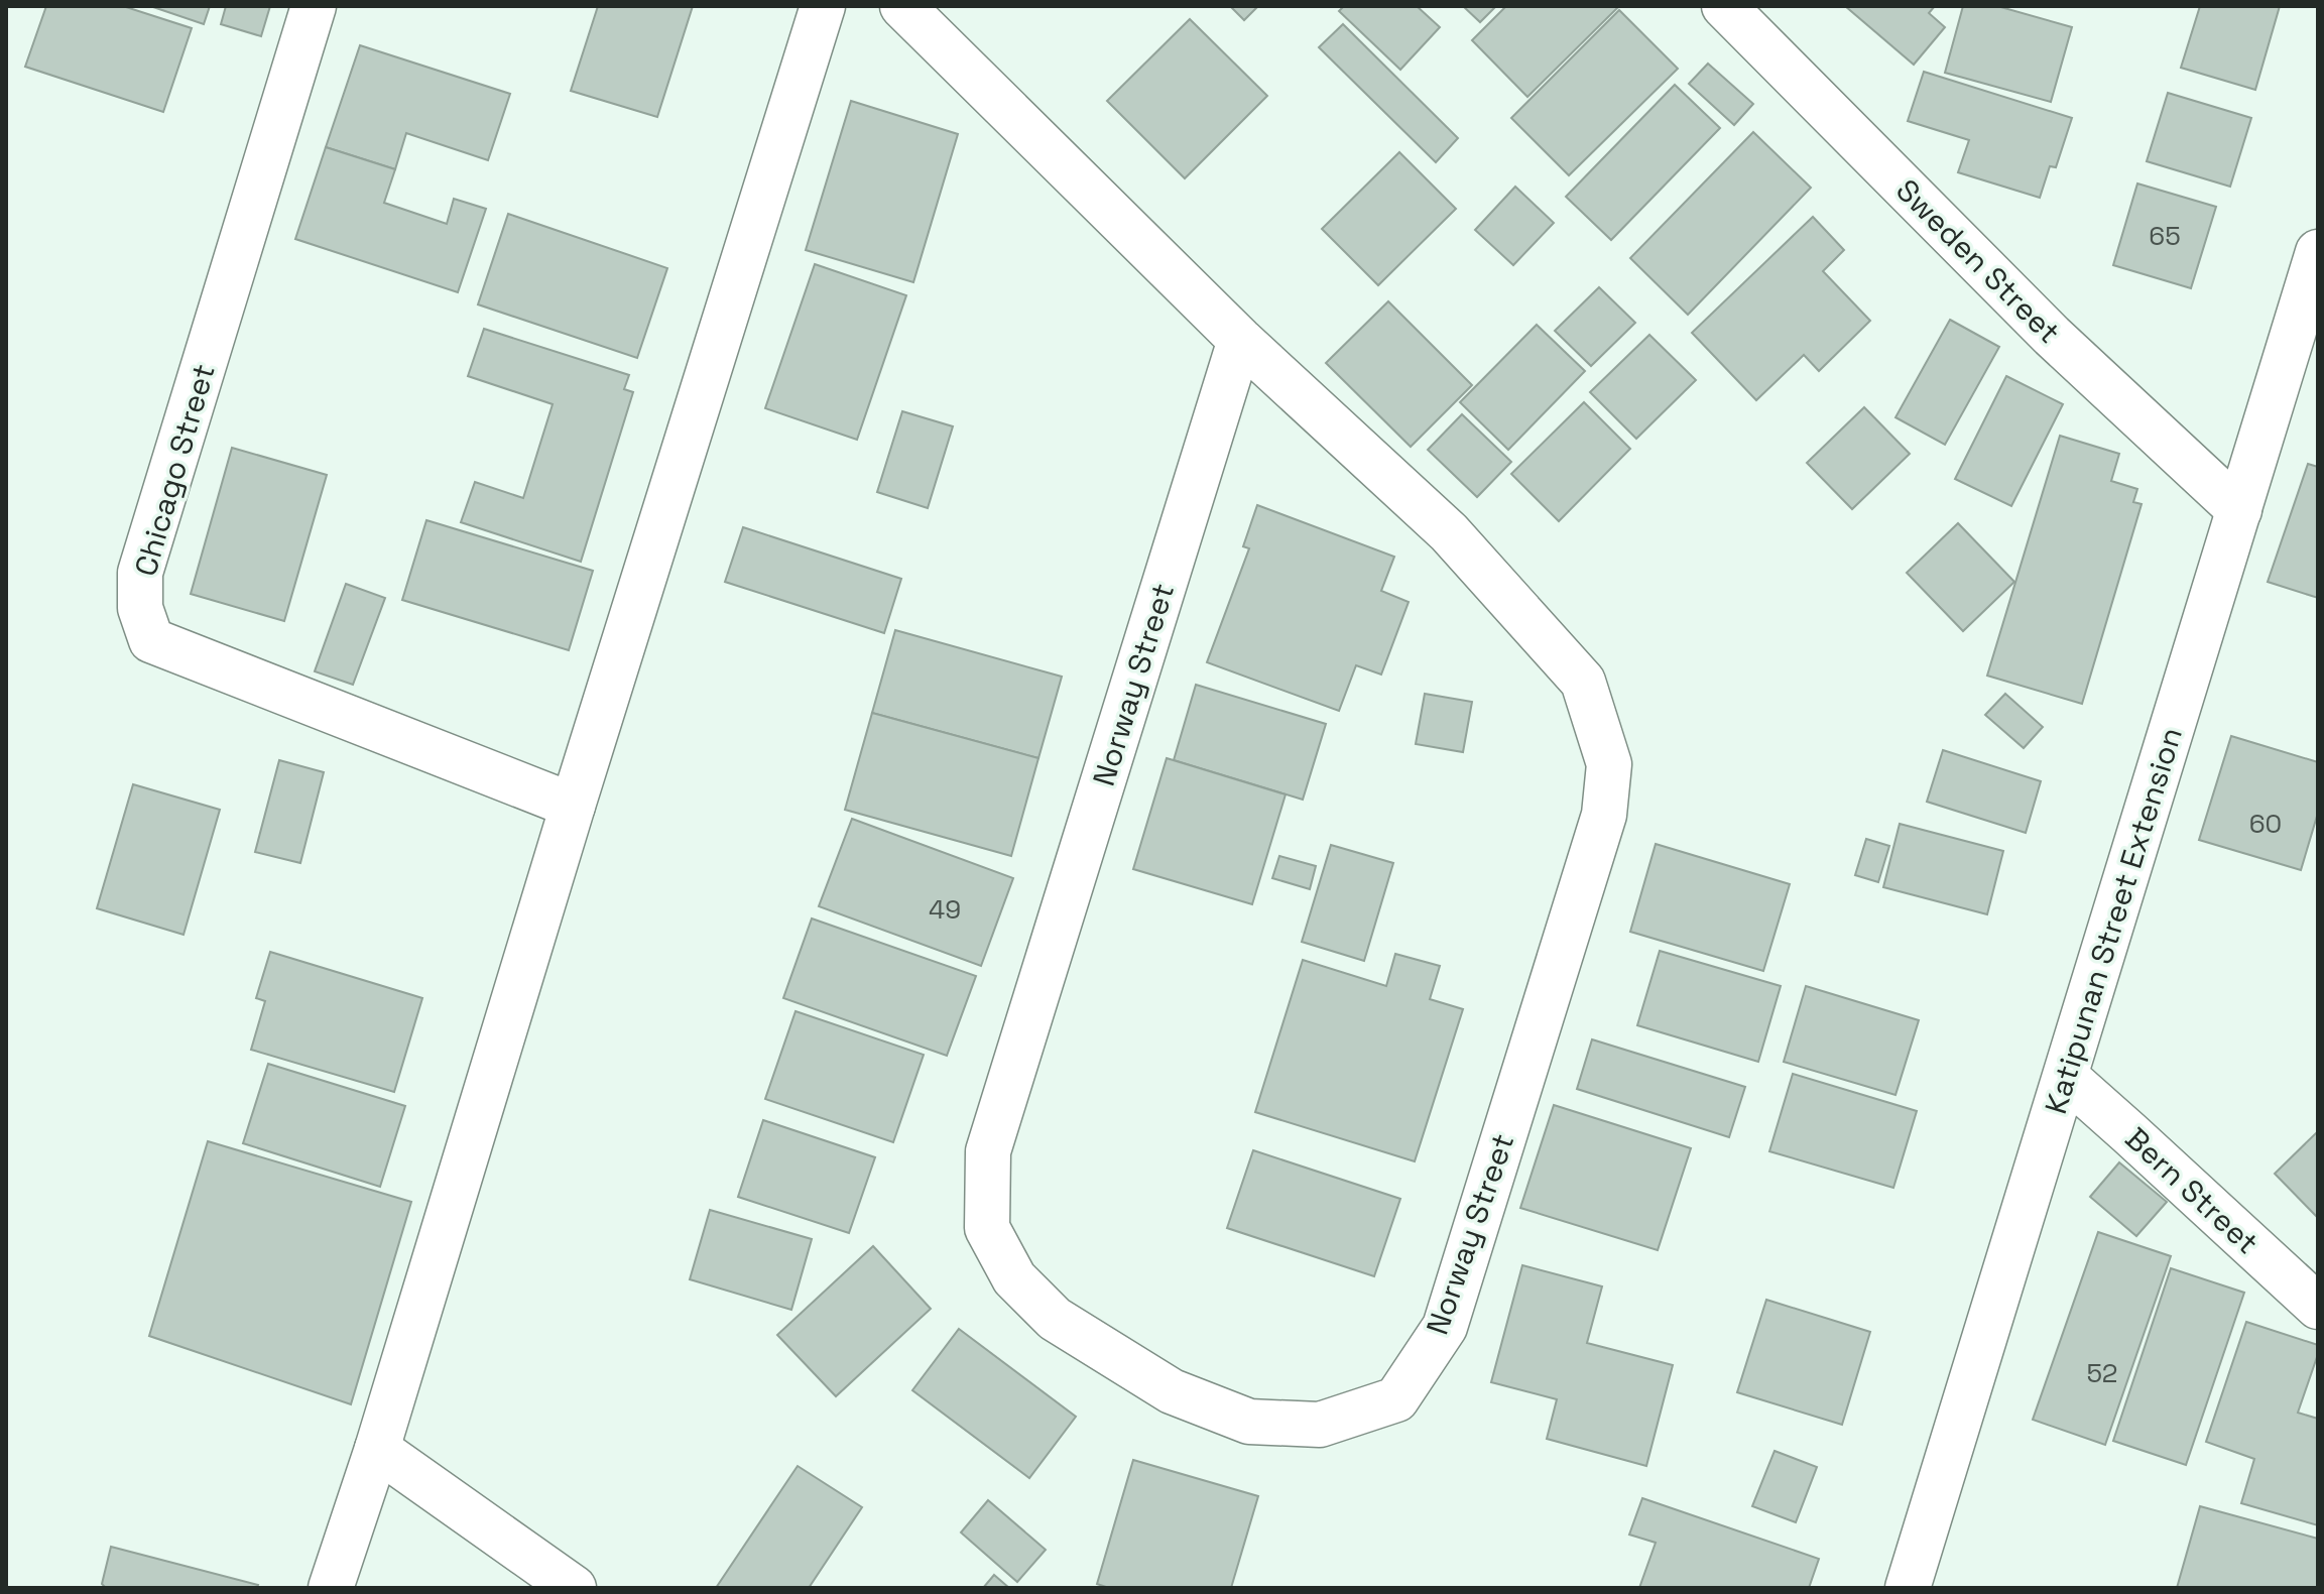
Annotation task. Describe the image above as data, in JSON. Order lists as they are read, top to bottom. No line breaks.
{"streets":{"street":["Sweden Street","Chicago Street","Norway Street","Katipunan Street Extension","Bern Street"]},"crossings":[["Sweden Street","Katipunan Street Extension"],["Katipunan Street Extension","Bern Street"]],"house_numbers":["65","60","49","52"]}
